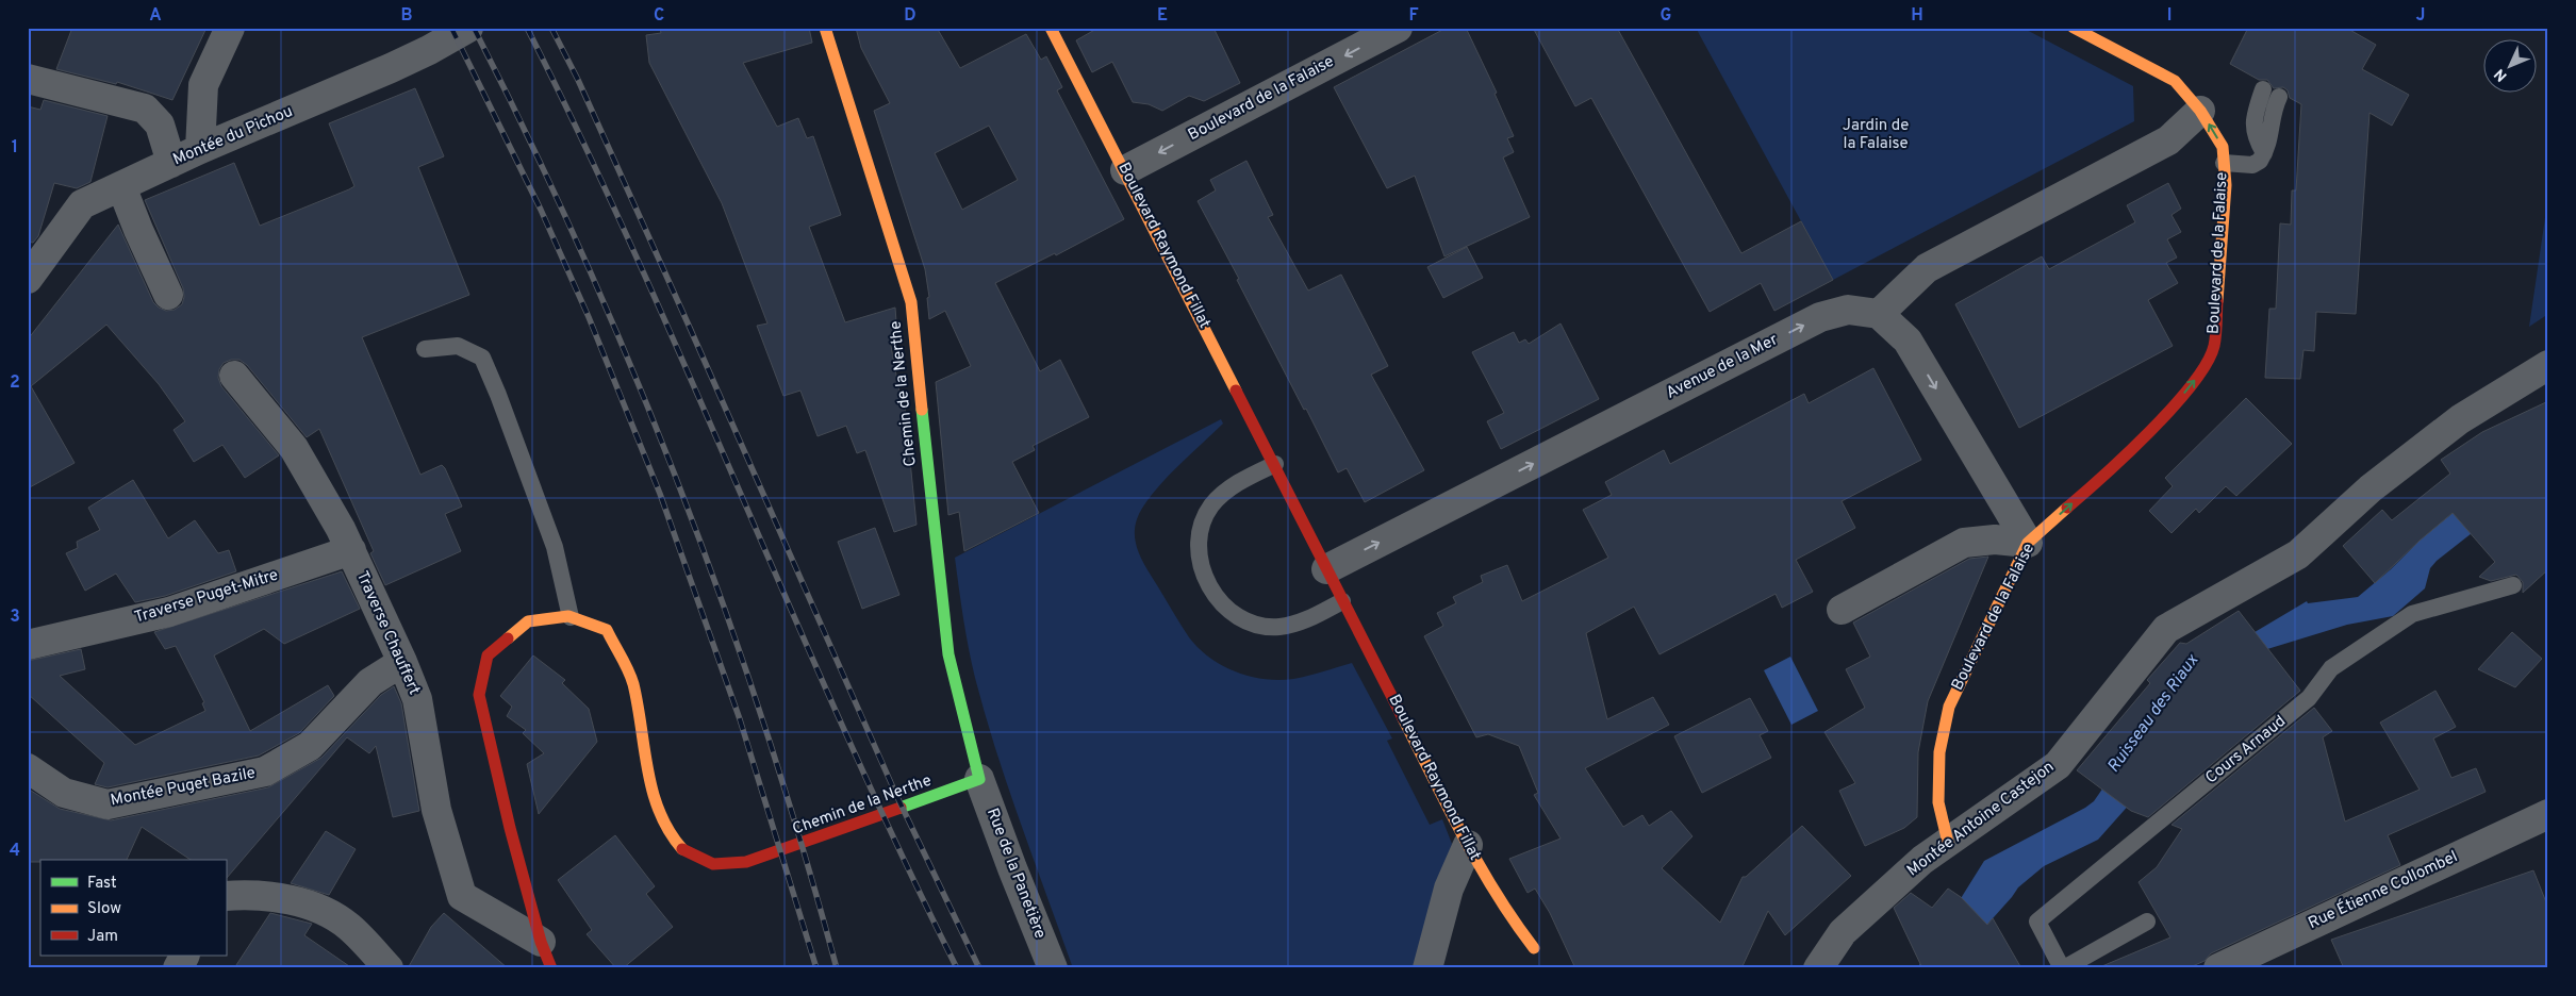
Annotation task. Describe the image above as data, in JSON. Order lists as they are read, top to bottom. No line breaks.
{"streets":{"street":["Boulevard de la Falaise","Montée du Pichou","Boulevard Raymond Fillat","Avenue de la Mer","Chemin de la Nerthe","Traverse Puget-Mitre","Traverse Chauffert","Montée Puget Bazile","Montée Antoine Castejon","Rue de la Panetière","Rue Étienne Collombel"],"lane":["Cours Arnaud"]},"crossings":[["Boulevard de la Falaise","Boulevard Raymond Fillat"],["Boulevard de la Falaise","Montée Antoine Castejon"],["Boulevard Raymond Fillat","Avenue de la Mer"],["Chemin de la Nerthe","Traverse Chauffert"],["Chemin de la Nerthe","Rue de la Panetière"],["Traverse Puget-Mitre","Traverse Chauffert"],["Traverse Chauffert","Montée Puget Bazile"]],"one_way":["Avenue de la Mer"],"water":["Ruisseau des Riaux"],"parks":["Jardin de la Falaise"],"legend":["Fast","Slow","Jam"],"north":"bottom left","grid":{"columns":["A","B","C","D","E","F","G","H","I","J"],"rows":["1","2","3","4"]}}
